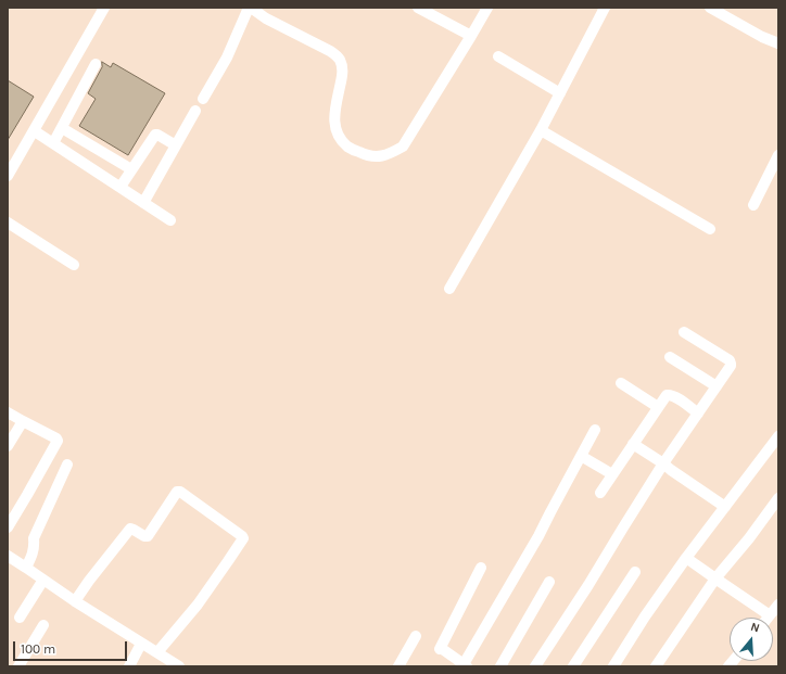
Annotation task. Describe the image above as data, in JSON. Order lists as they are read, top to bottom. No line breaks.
{"scale_bar":"100 m","north":"top"}
